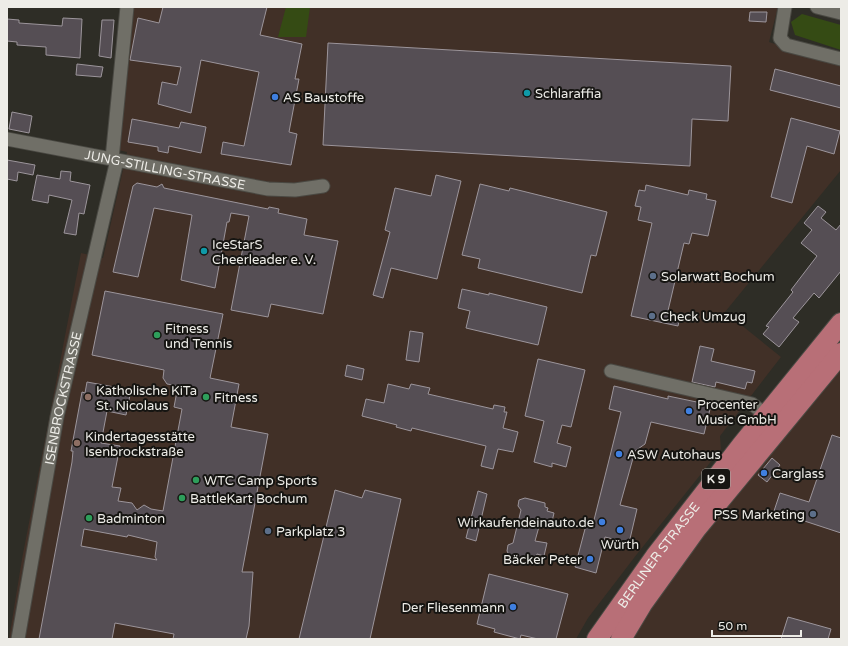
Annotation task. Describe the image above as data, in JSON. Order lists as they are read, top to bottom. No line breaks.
{"streets":{"main road":["K 9","BERLINER STRASSE"],"street":["JUNG-STILLING-STRASSE","ISENBROCKSTRASSE"]},"crossings":[["JUNG-STILLING-STRASSE","ISENBROCKSTRASSE"]],"places":["Schlaraffia","AS Baustoffe","IceStarS Cheerleader e. V.","Solarwatt Bochum","Check Umzug","Fitness und Tennis","Katholische KiTa St. Nicolaus","Fitness","Procenter Music GmbH","Kindertagesstätte Isenbrockstraße","ASW Autohaus","Carglass","WTC Camp Sports","BattleKart Bochum","PSS Marketing","Badminton","Wirkaufendeinauto.de","Würth","Parkplatz 3","Bäcker Peter","Der Fliesenmann"],"scale_bar":"50 m"}
